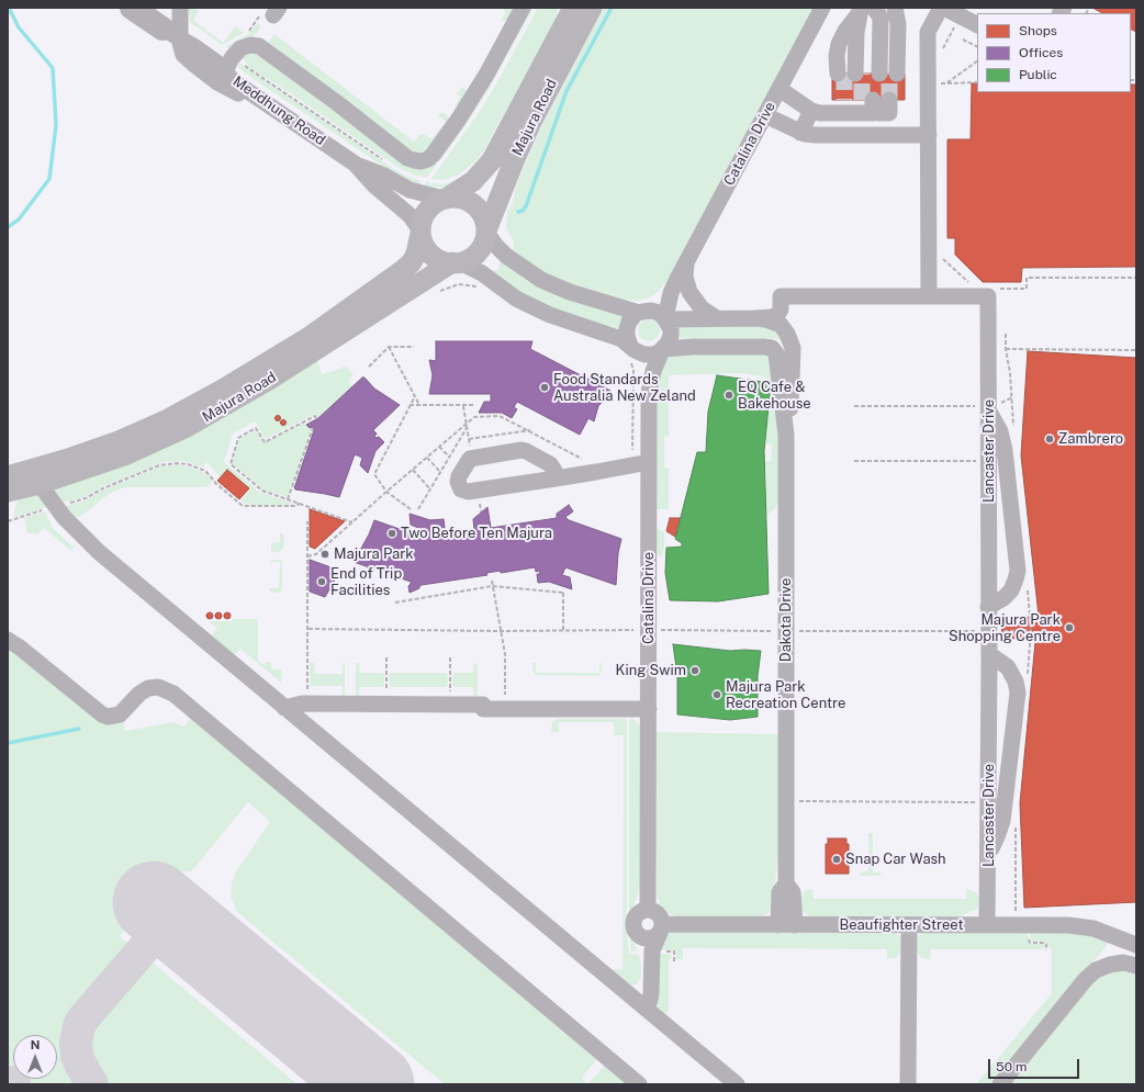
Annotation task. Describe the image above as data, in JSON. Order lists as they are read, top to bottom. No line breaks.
{"streets":{"main road":["Majura Road"],"street":["Meddhung Road","Catalina Drive","Lancaster Drive","Dakota Drive","Beaufighter Street"]},"crossings":[["Meddhung Road","Majura Road"],["Catalina Drive","Beaufighter Street"],["Lancaster Drive","Beaufighter Street"],["Dakota Drive","Beaufighter Street"]],"places":["Food Standards Australia New Zeland","EQ Cafe & Bakehouse","Zambrero","Two Before Ten Majura","Majura Park","End of Trip Facilities","Majura Park Shopping Centre","King Swim","Majura Park Recreation Centre","Snap Car Wash"],"legend":["Shops","Offices","Public"],"scale_bar":"50 m","north":"top"}
